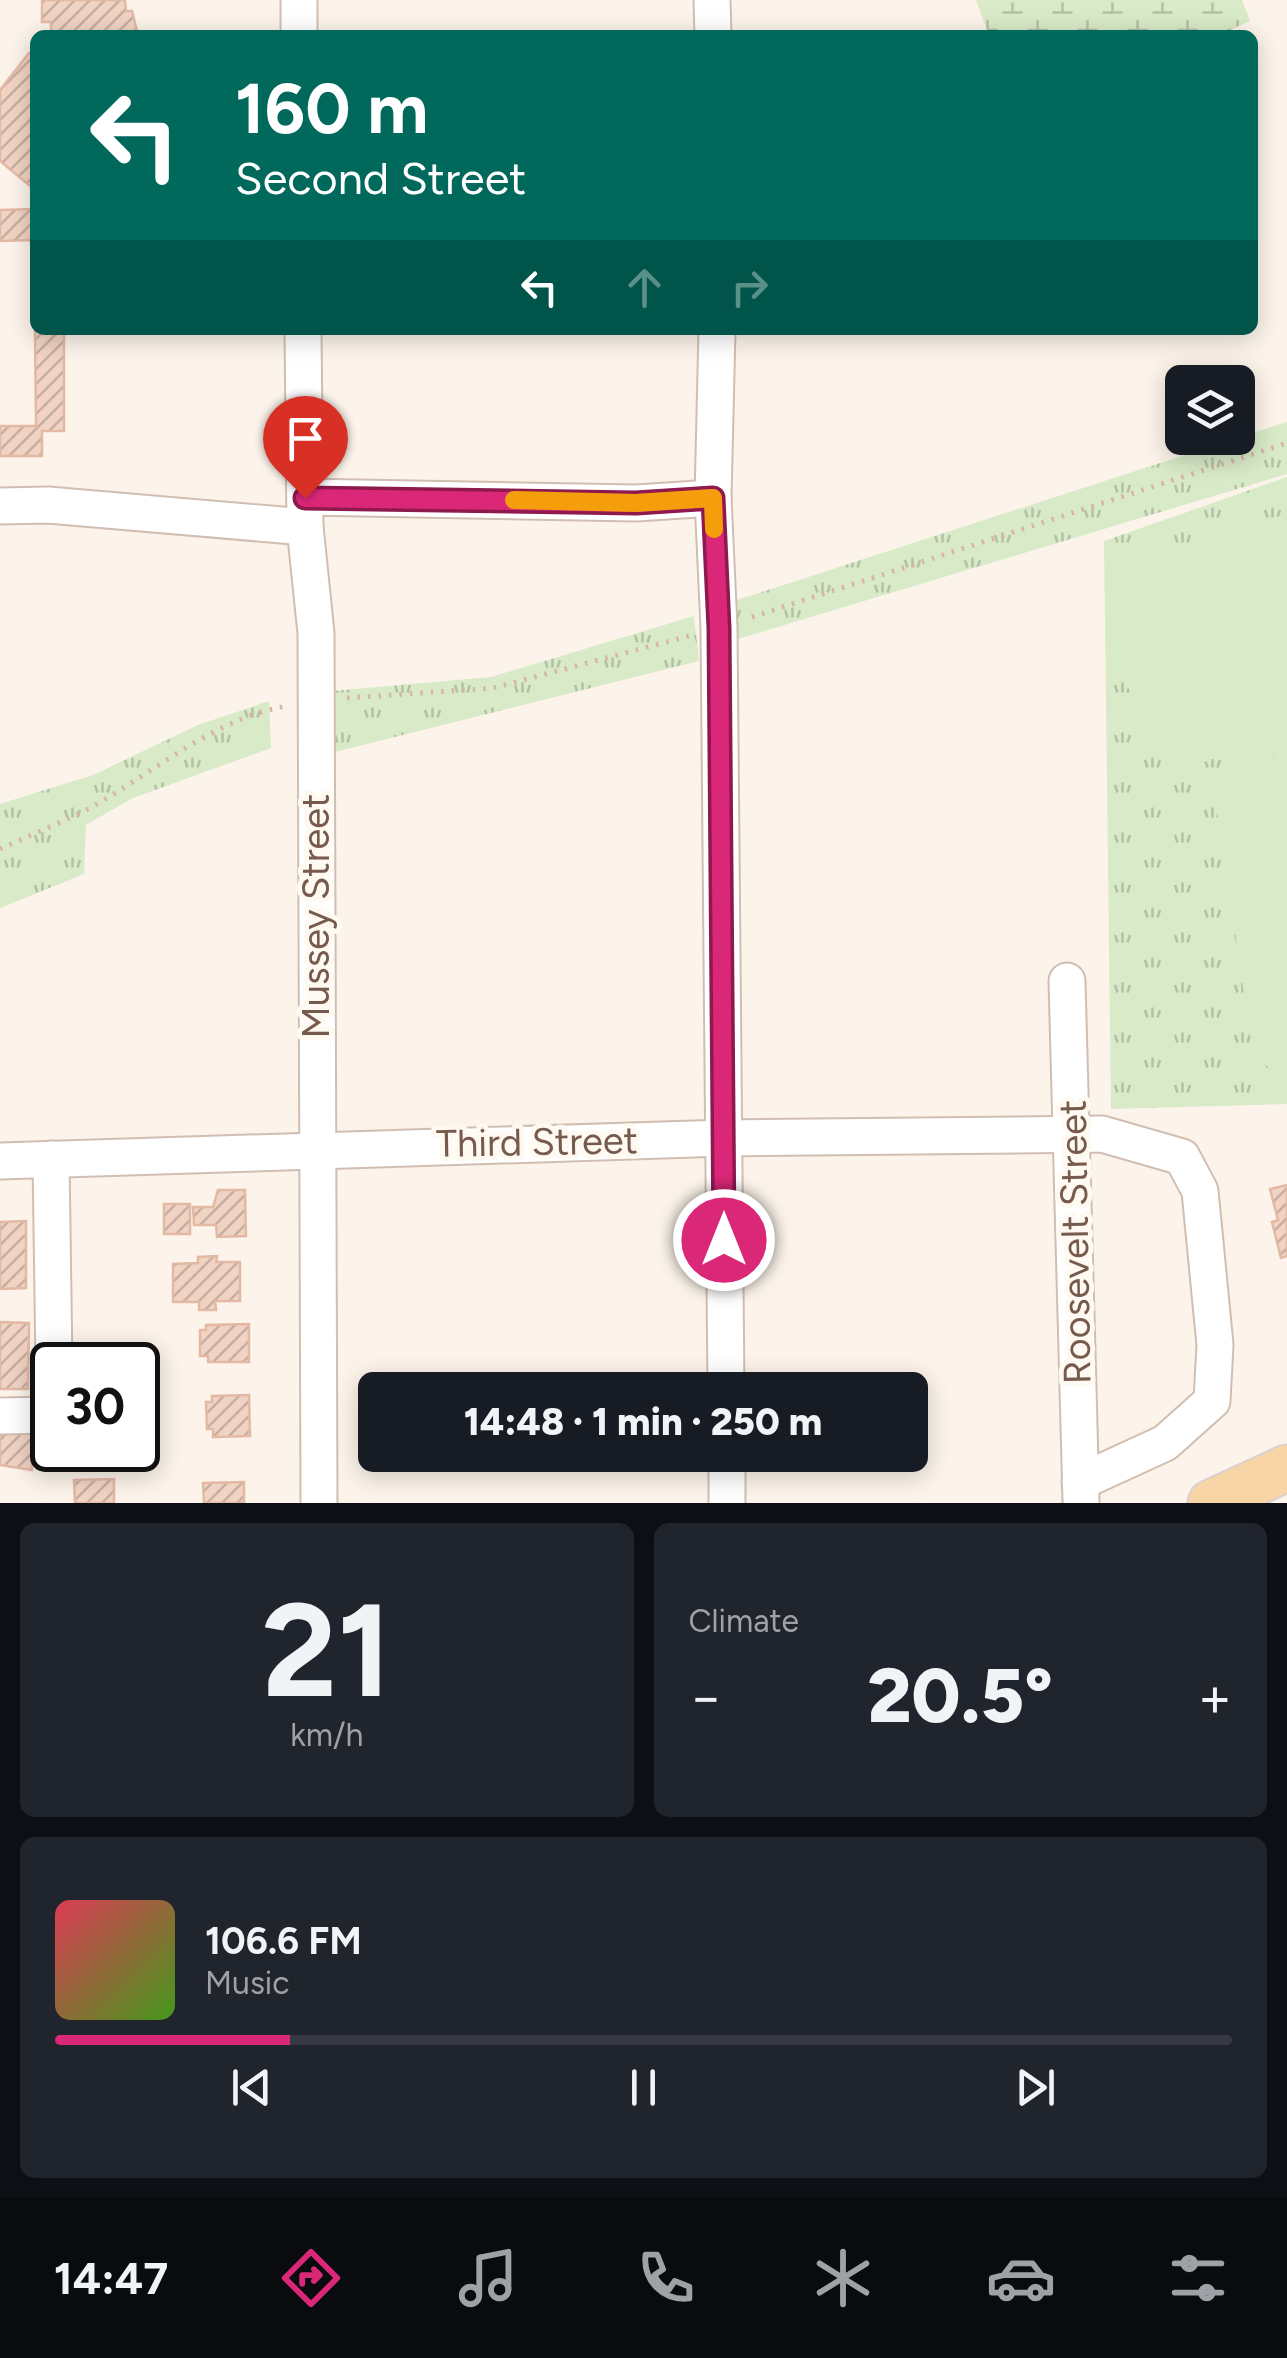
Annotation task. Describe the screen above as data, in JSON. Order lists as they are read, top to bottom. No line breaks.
{"streets":{"street":["Mussey Street","Third Street","Roosevelt Street"]},"crossings":[["Mussey Street","Third Street"],["Third Street","Roosevelt Street"]],"page":{"turn":["160 m","Second Street"],"limit":"30","trip":"14:48 · 1 min · 250 m","tile":[["21","km/h"],"Climate"],"heat":["−","20.5°","+"],"song":["106.6 FM","Music"],"tabs":"14:47"}}
